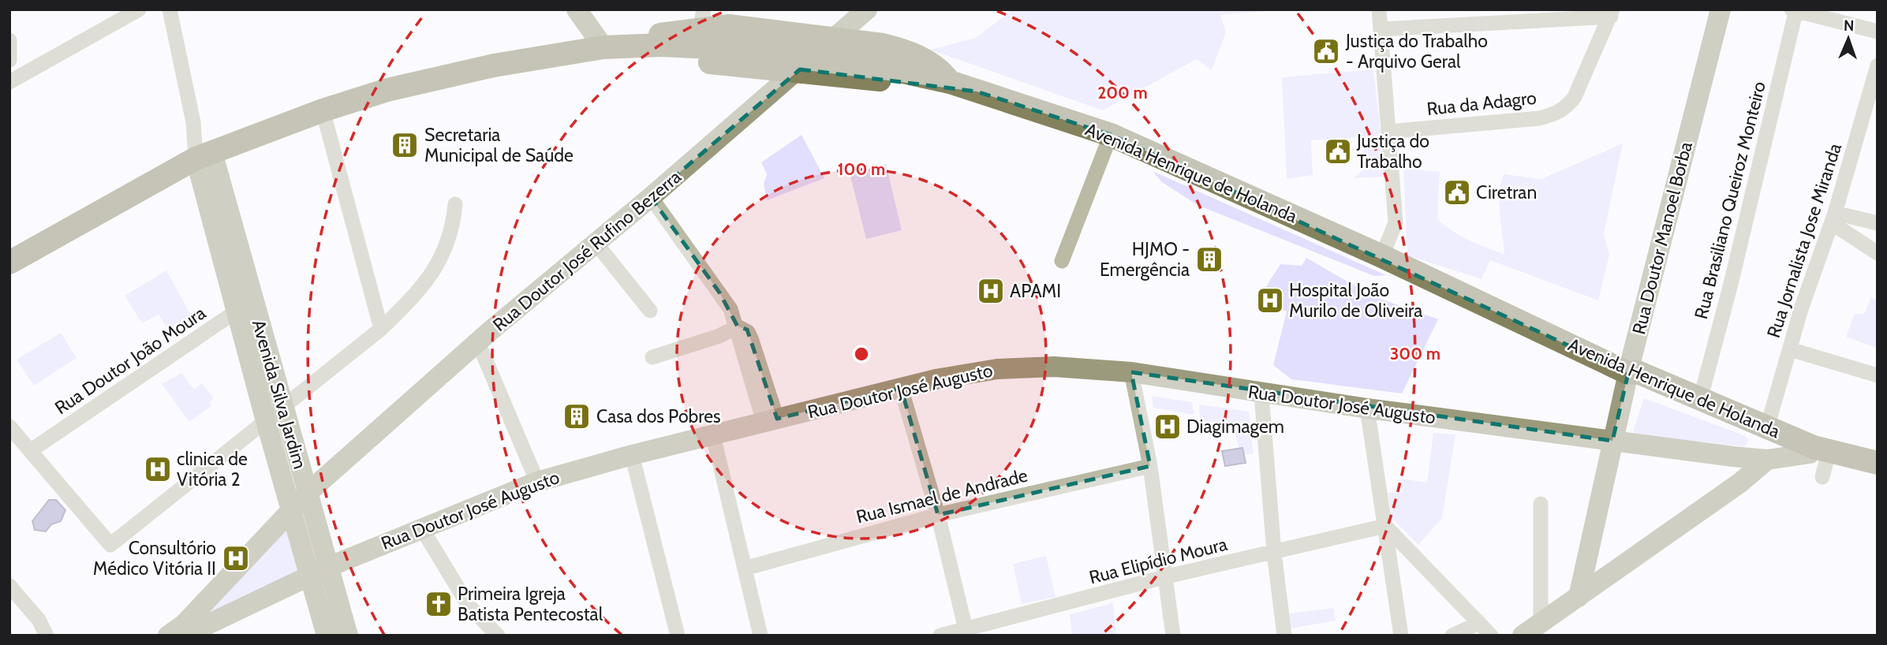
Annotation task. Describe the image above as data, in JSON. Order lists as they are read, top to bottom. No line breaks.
{"streets":{"main road":["Avenida Henrique de Holanda","Rua Doutor Manoel Borba","Rua Doutor José Rufino Bezerra","Rua Doutor José Augusto","Avenida Silva Jardim"],"street":["Rua da Adagro","Rua Brasiliano Queiroz Monteiro","Rua Jornalista Jose Miranda","Rua Doutor João Moura","Rua Ismael de Andrade","Rua Elipídio Moura"]},"crossings":[["Avenida Henrique de Holanda","Rua Brasiliano Queiroz Monteiro"],["Avenida Henrique de Holanda","Rua Doutor Manoel Borba"],["Avenida Henrique de Holanda","Rua Jornalista Jose Miranda"],["Avenida Henrique de Holanda","Avenida Silva Jardim"],["Rua Doutor Manoel Borba","Rua Doutor José Augusto"],["Rua Doutor José Rufino Bezerra","Rua Doutor José Augusto"],["Rua Doutor José Rufino Bezerra","Avenida Silva Jardim"],["Rua Doutor João Moura","Avenida Silva Jardim"],["Rua Doutor José Augusto","Avenida Silva Jardim"]],"places":{"public building":["Justiça do Trabalho - Arquivo Geral","Justiça do Trabalho","Ciretran"],"building":["Secretaria Municipal de Saúde","HJMO - Emergência","Casa dos Pobres"],"hospital":["APAMI","Hospital João Murilo de Oliveira","Diagimagem","clinica de Vitória 2","Consultório Médico Vitória II"],"church":["Primeira Igreja Batista Pentecostal"]},"north":"top","rings":["200 m","100 m","300 m"]}
